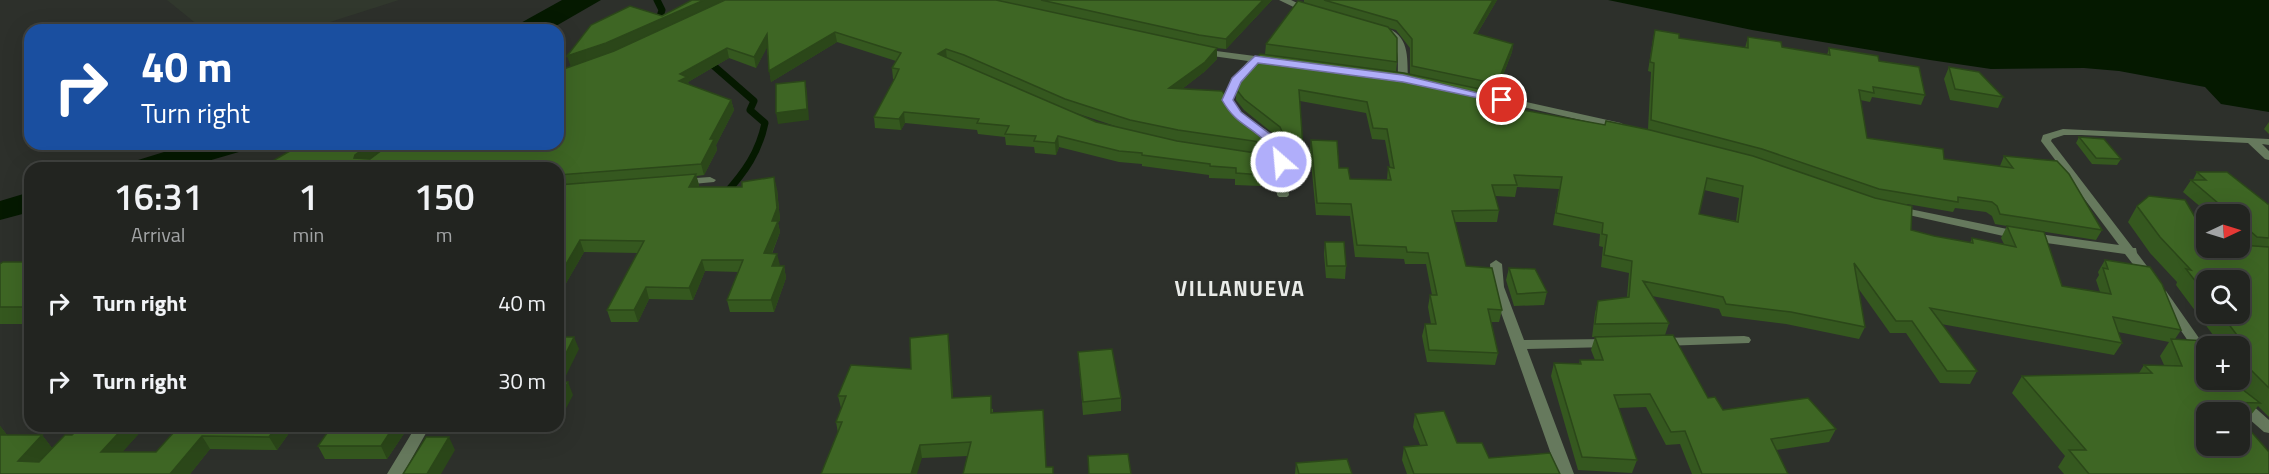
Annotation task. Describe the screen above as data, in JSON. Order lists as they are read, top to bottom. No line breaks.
{"districts":["VILLANUEVA"],"north":"right","page":{"turn":["40 m","Turn right"],"eta":["16:31","Arrival","1","min","150","m"],"map_buttons":["+","−"],"list":[{"name":"Turn right","value":"40 m"},{"name":"Turn right","value":"30 m"}]}}
